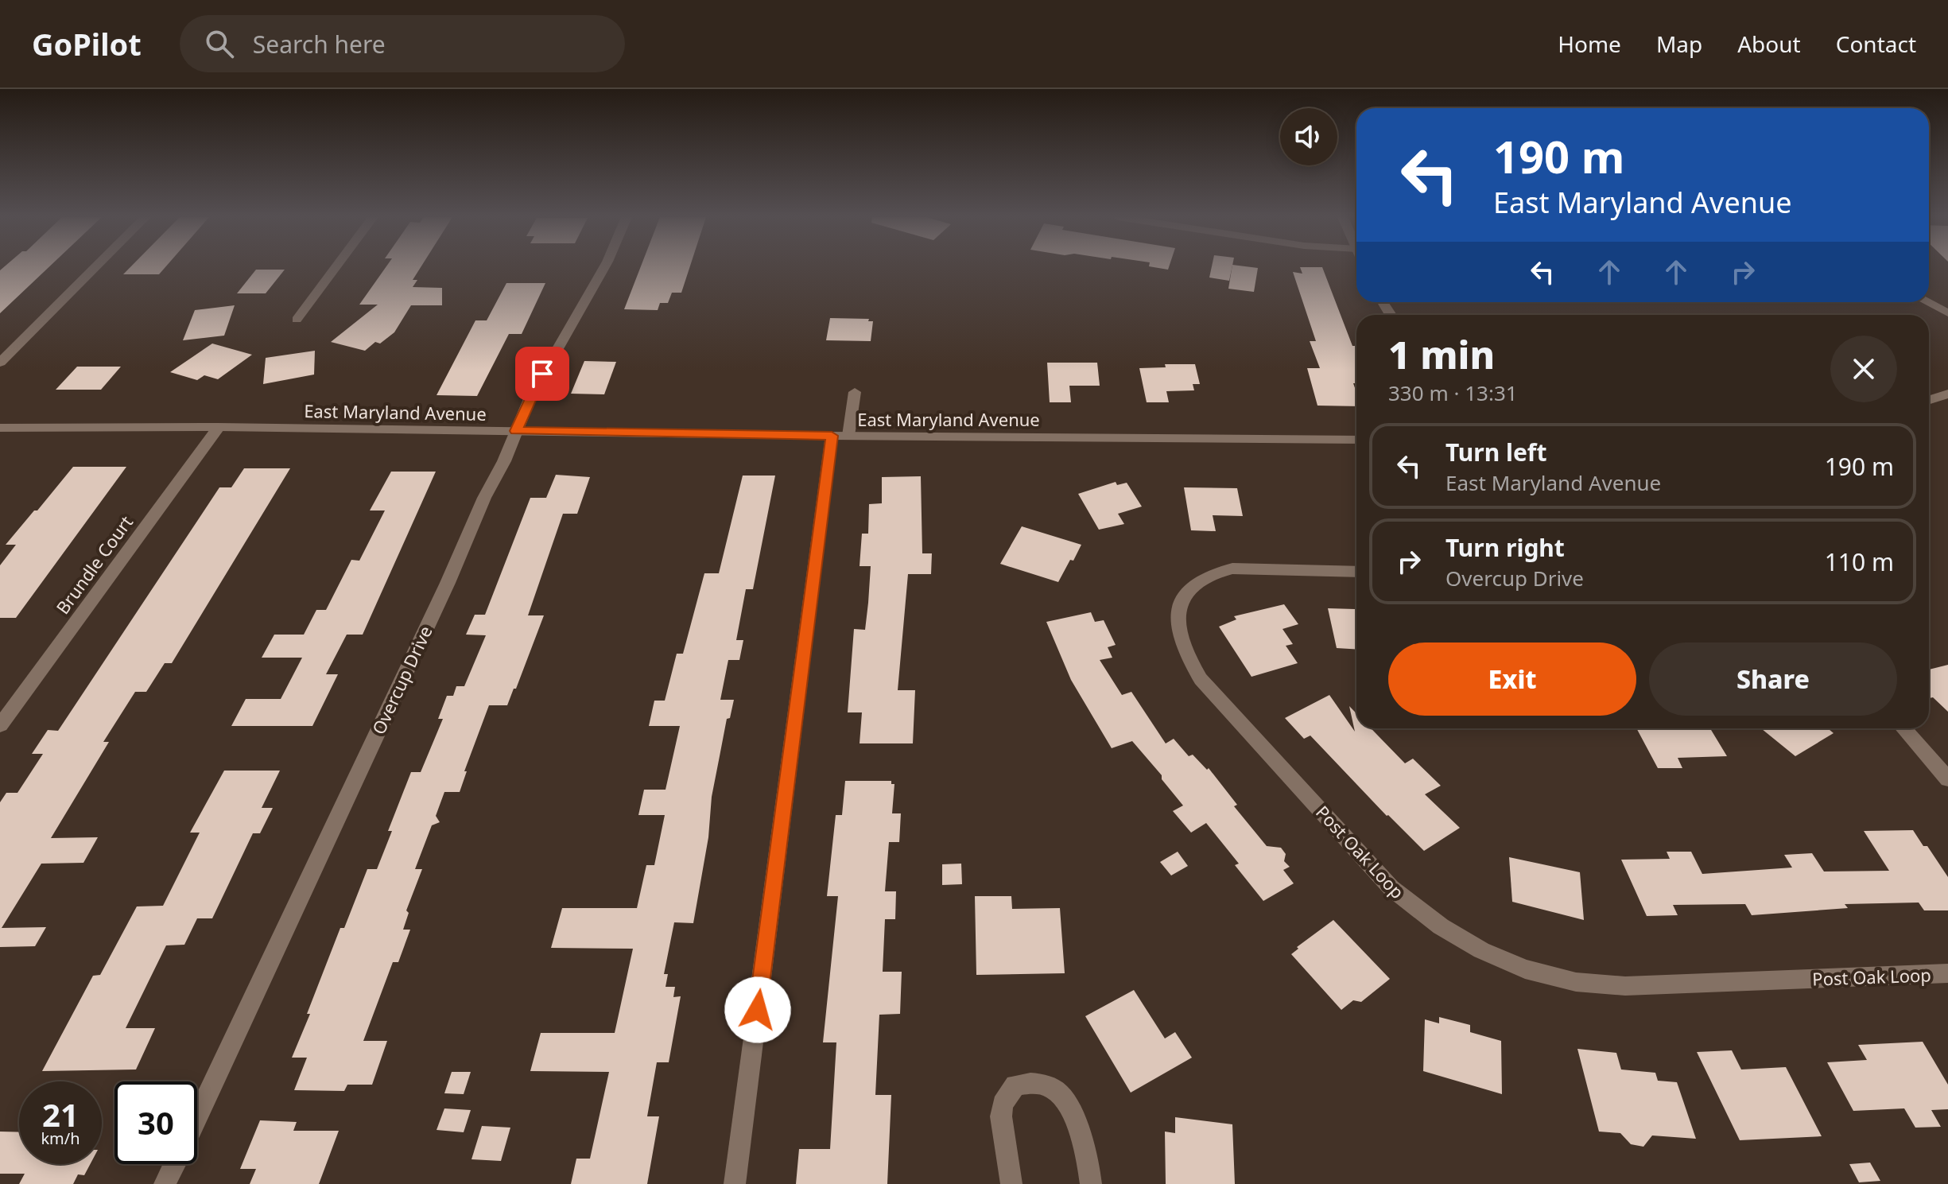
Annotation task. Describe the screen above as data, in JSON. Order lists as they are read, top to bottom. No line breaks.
{"streets":{"street":["East Maryland Avenue","Brundle Court","Overcup Drive","Post Oak Loop"]},"crossings":[["East Maryland Avenue","Brundle Court"],["East Maryland Avenue","Overcup Drive"]],"page":{"header":"GoPilot","search":"Search here","nav":["Home","Map","About","Contact"],"turn":["190 m","East Maryland Avenue"],"heading":["1 min","330 m · 13:31"],"list":[{"name":"Turn left","note":"East Maryland Avenue","value":"190 m"},{"name":"Turn right","note":"Overcup Drive","value":"110 m"}],"buttons":["Exit","Share"],"speed":"21 km/h","limit":"30"}}
